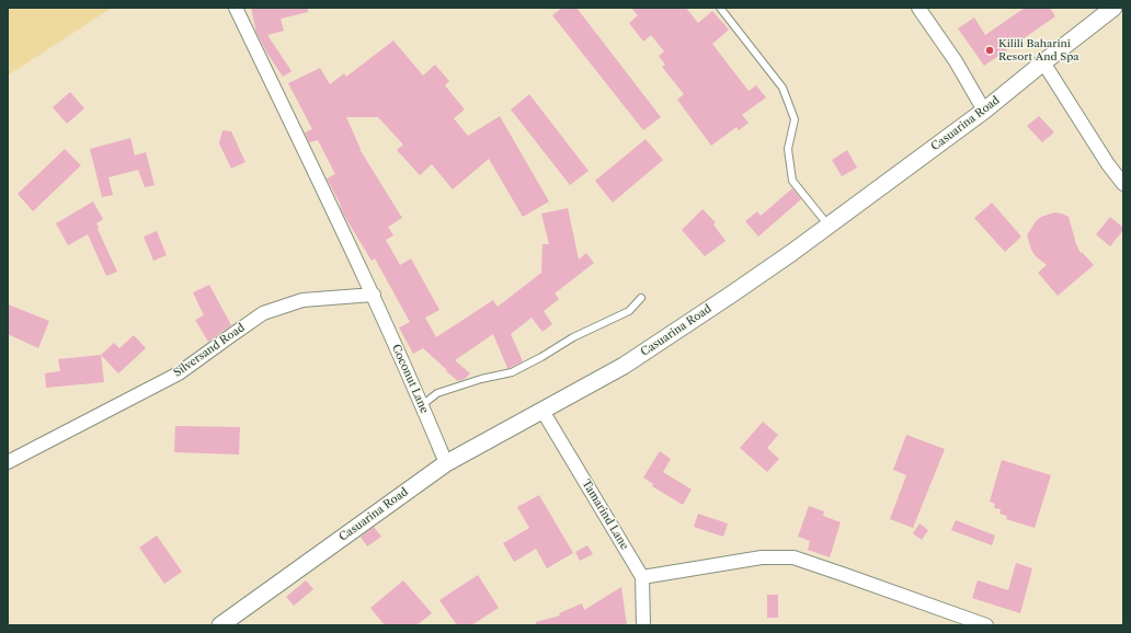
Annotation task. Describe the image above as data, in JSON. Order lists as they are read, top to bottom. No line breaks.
{"streets":{"street":["Casuarina Road","Silversand Road","Coconut Lane","Tamarind Lane"]},"crossings":[["Casuarina Road","Coconut Lane"],["Casuarina Road","Tamarind Lane"],["Silversand Road","Coconut Lane"]],"places":["Kilili Baharini Resort And Spa"]}
